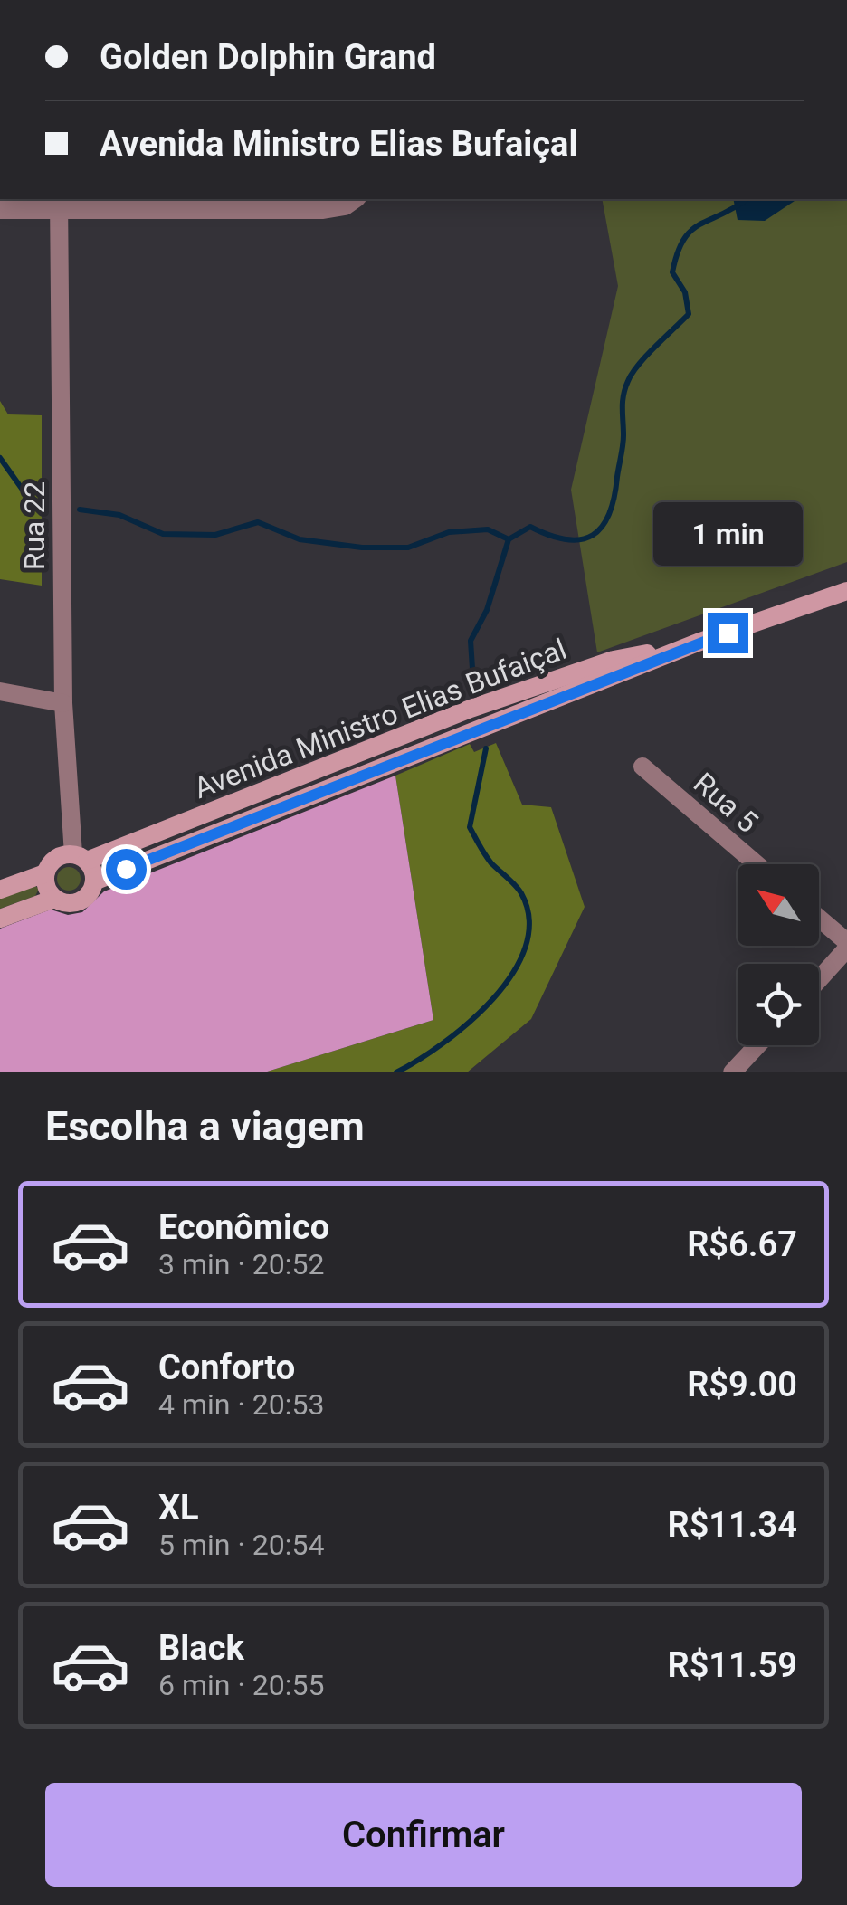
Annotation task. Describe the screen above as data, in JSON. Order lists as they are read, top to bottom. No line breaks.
{"streets":{"main road":["Avenida Ministro Elias Bufaiçal"],"street":["Rua 22","Rua 5"]},"crossings":[["Rua 22","Avenida Ministro Elias Bufaiçal"]],"north":"top left","page":{"banner":["Golden Dolphin Grand","Avenida Ministro Elias Bufaiçal"],"bubble":"1 min","heading":"Escolha a viagem","list":[{"name":"Econômico","note":"3 min · 20:52","value":"R$6.67"},{"name":"Conforto","note":"4 min · 20:53","value":"R$9.00"},{"name":"XL","note":"5 min · 20:54","value":"R$11.34"},{"name":"Black","note":"6 min · 20:55","value":"R$11.59"}],"buttons":"Confirmar"}}
